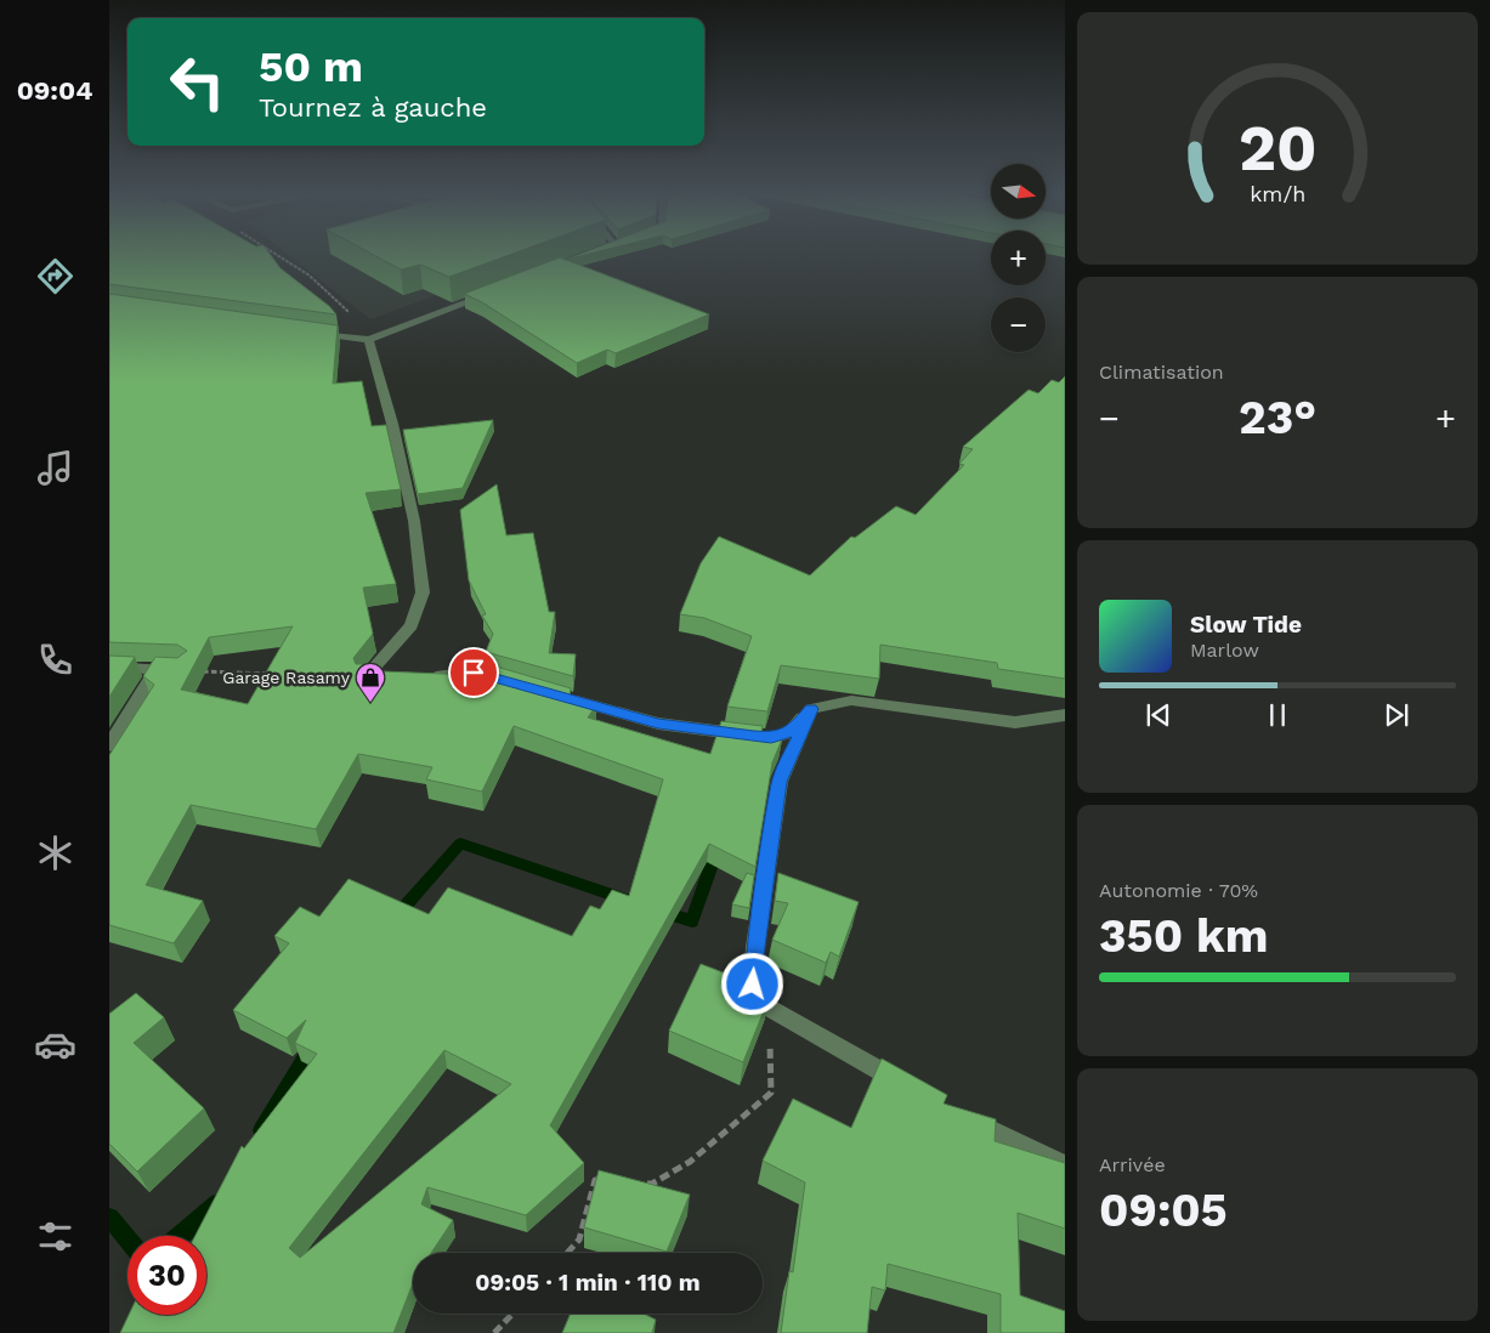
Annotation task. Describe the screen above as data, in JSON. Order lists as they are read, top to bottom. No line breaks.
{"places":{"shop":["Garage Rasamy"]},"north":"right","page":{"tabs":"09:04","turn":["50 m","Tournez à gauche"],"map_buttons":["+","−"],"tile":["Climatisation",["Autonomie · 70%","350 km"],["Arrivée","09:05"]],"heat":["−","23°","+"],"song":["Slow Tide","Marlow"],"limit":"30","trip":"09:05 · 1 min · 110 m","gauge":["20","km/h"]}}
